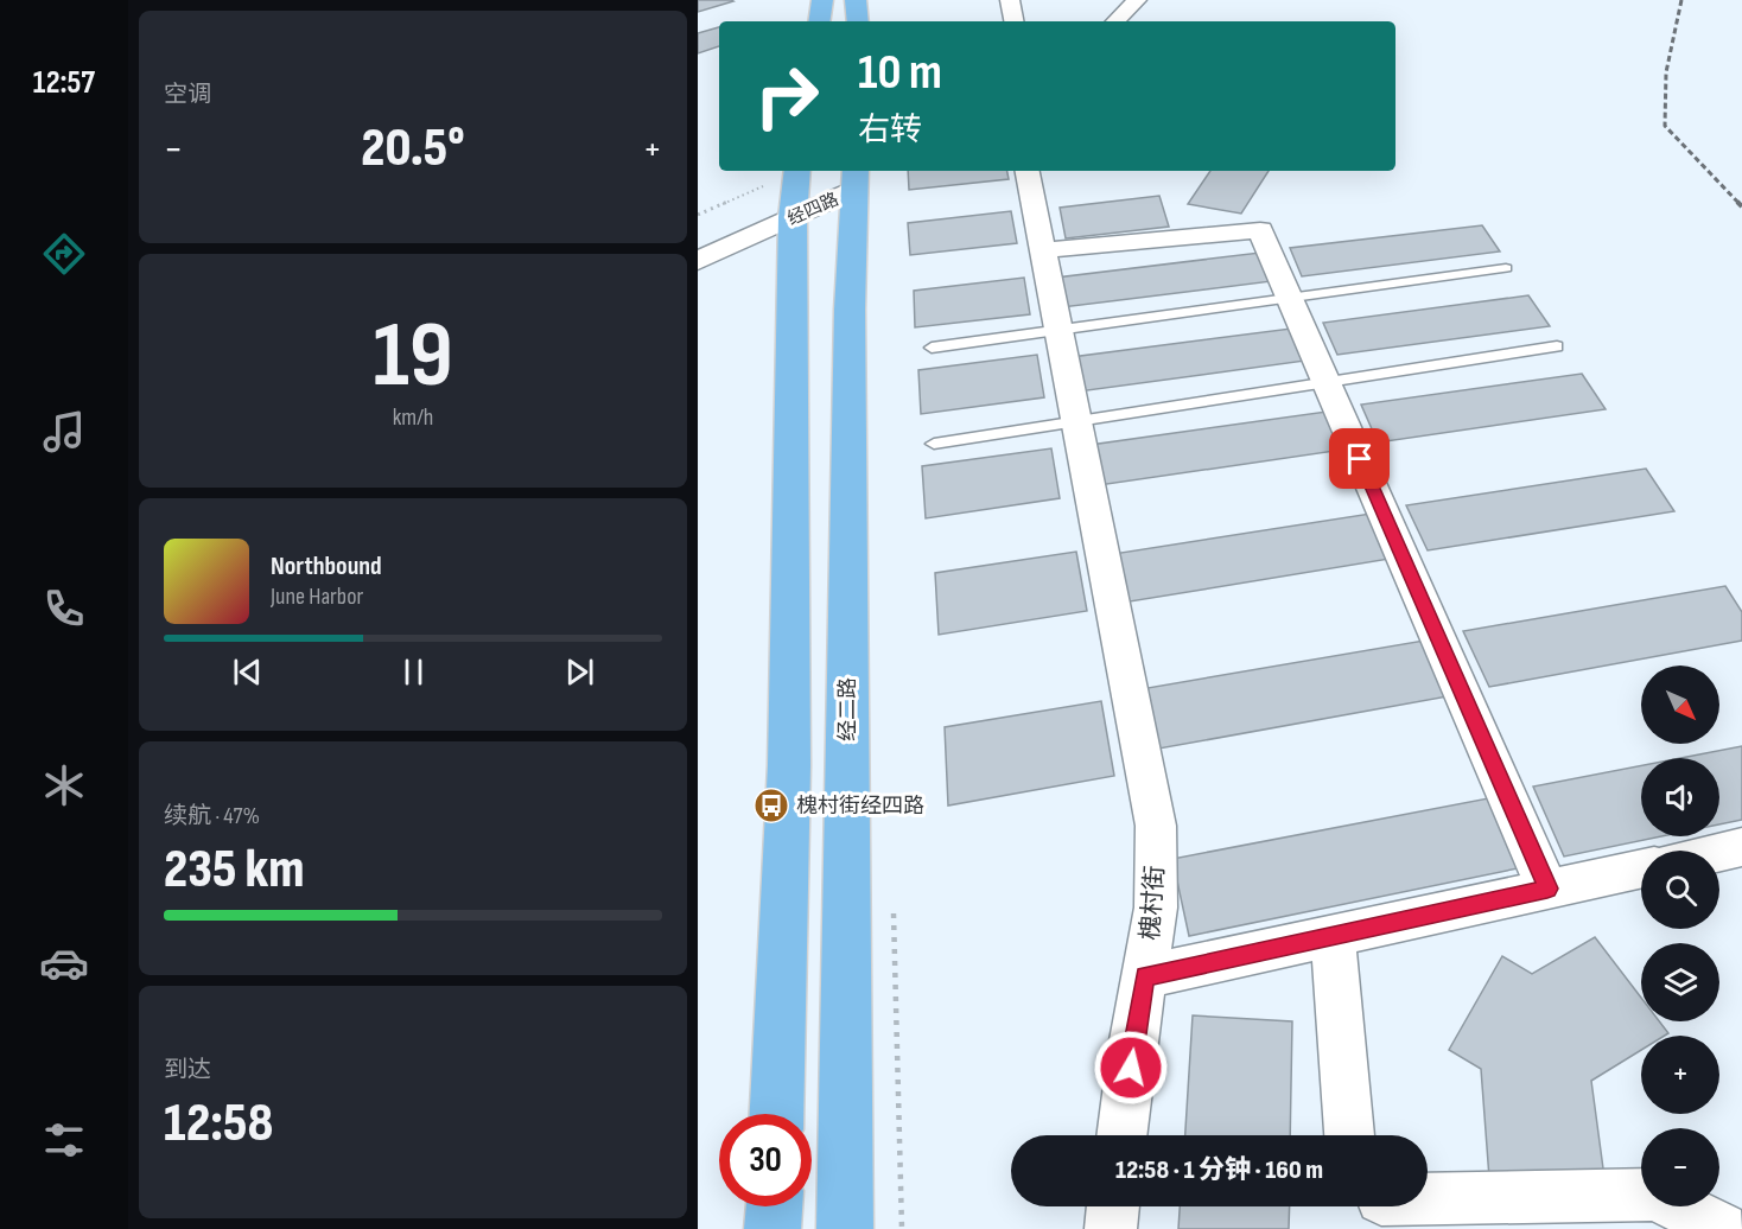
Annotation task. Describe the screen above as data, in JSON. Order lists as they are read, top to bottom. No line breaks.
{"streets":{"main road":["经四路","经二路"],"street":["槐村街"]},"crossings":[["经四路","经二路"]],"places":{"bus stop":["槐村街经四路"]},"north":"bottom right","page":{"tabs":"12:57","tile":["空调",["19","km/h"],["续航 · 47%","235 km"],["到达","12:58"]],"turn":["10 m","右转"],"heat":["−","20.5°","+"],"song":["Northbound","June Harbor"],"map_buttons":["+","−"],"limit":"30","trip":"12:58 · 1 分钟 · 160 m"}}
